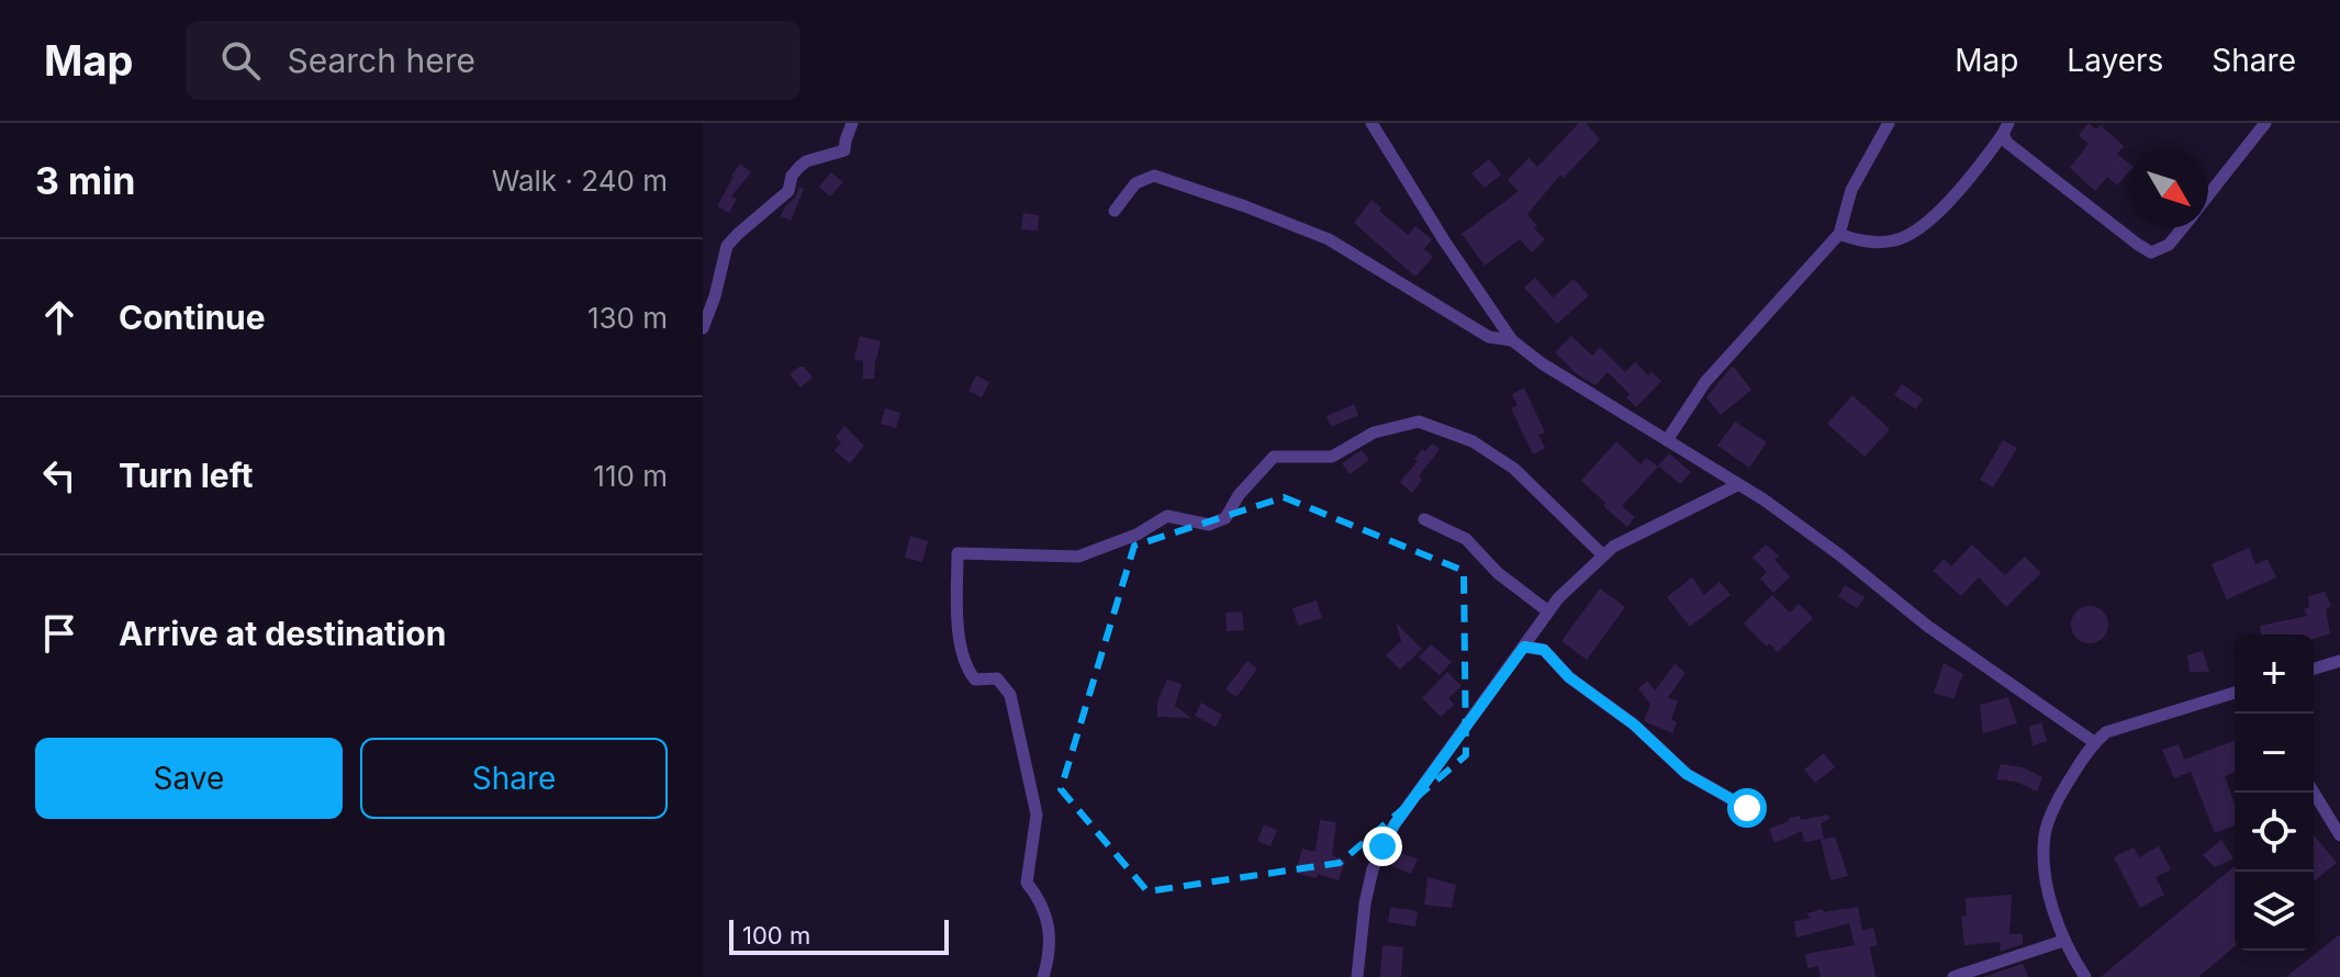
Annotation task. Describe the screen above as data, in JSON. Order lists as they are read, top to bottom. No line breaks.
{"scale_bar":"100 m","north":"bottom right","page":{"header":"Map","search":"Search here","nav":["Map","Layers","Share"],"heading":["3 min","Walk · 240 m"],"list":[["Continue","130 m"],["Turn left","110 m"],"Arrive at destination"],"map_buttons":["+","−"],"buttons":["Save","Share"],"scale":"100 m"}}
